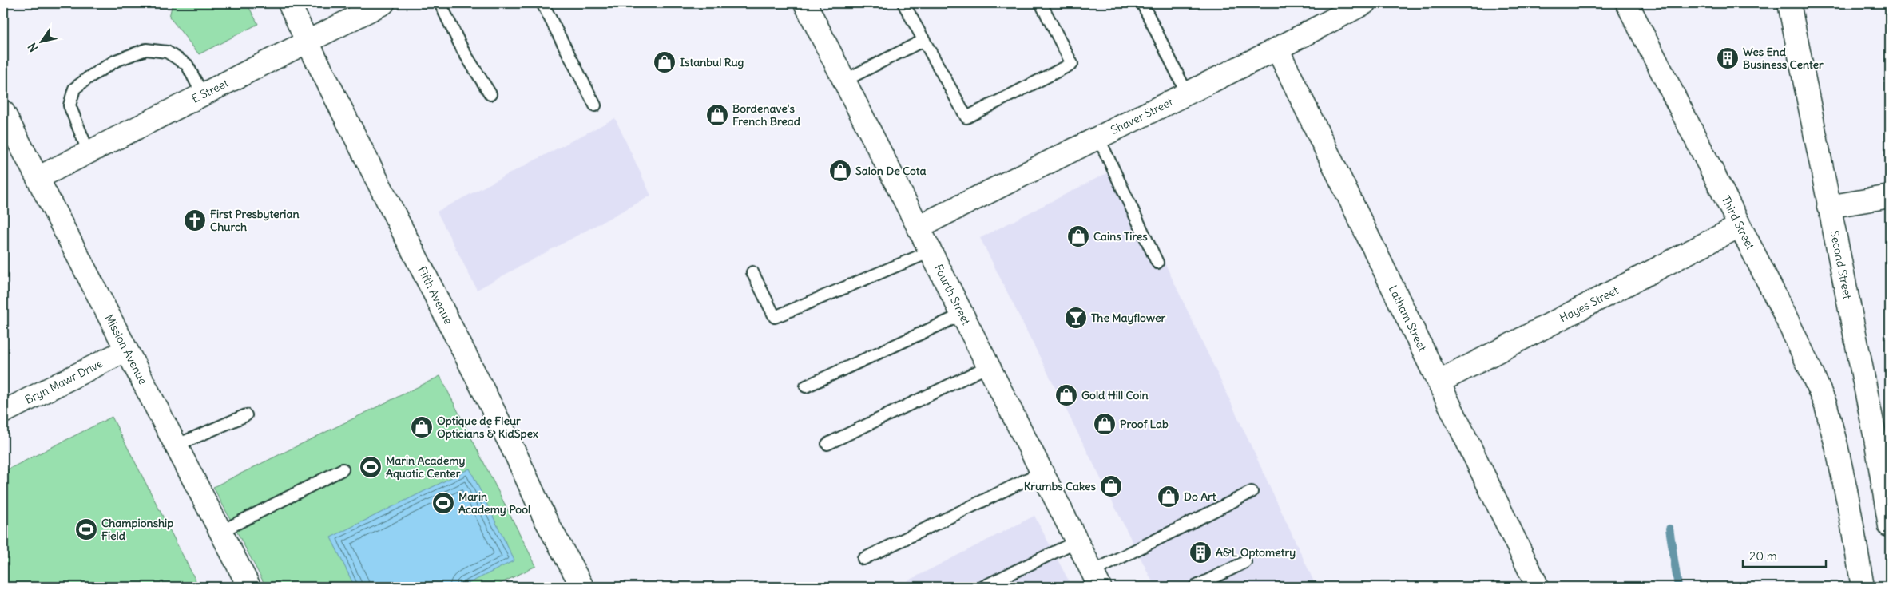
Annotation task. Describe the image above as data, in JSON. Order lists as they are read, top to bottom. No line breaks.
{"streets":{"street":["E Street","Shaver Street","Third Street","Second Street","Fifth Avenue","Fourth Street","Hayes Street","Latham Street","Mission Avenue","Bryn Mawr Drive"]},"crossings":[["E Street","Fifth Avenue"],["E Street","Mission Avenue"],["Shaver Street","Fourth Street"],["Shaver Street","Latham Street"],["Third Street","Hayes Street"],["Hayes Street","Latham Street"],["Mission Avenue","Bryn Mawr Drive"]],"places":{"building":["Wes End Business Center","A&L Optometry"],"shop":["Istanbul Rug","Bordenave's French Bread","Salon De Cota","Cains Tires","Gold Hill Coin","Proof Lab","Optique de Fleur Opticians & KidSpex","Krumbs Cakes","Do Art"],"church":["First Presbyterian Church"],"bar":["The Mayflower"],"sports":["Marin Academy Aquatic Center","Marin Academy Pool","Championship Field"]},"scale_bar":"20 m","north":"bottom left"}
